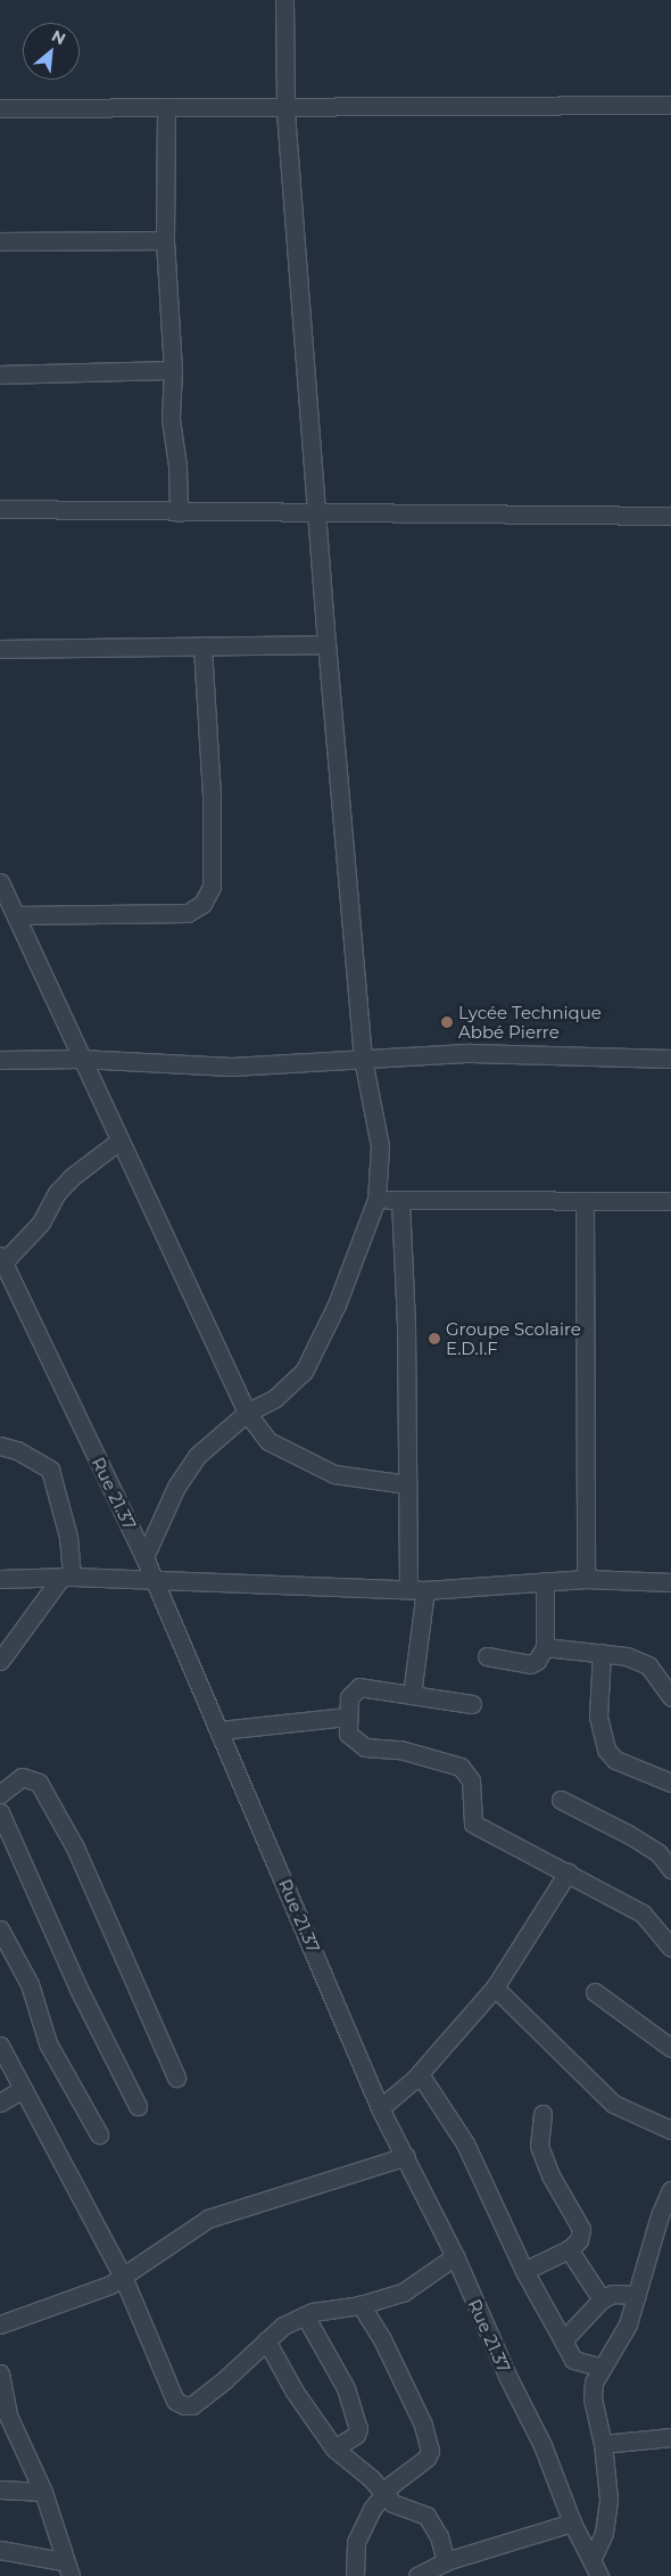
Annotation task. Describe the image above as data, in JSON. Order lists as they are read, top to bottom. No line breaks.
{"streets":{"street":["Rue 21.37"]},"places":["Lycée Technique Abbé Pierre","Groupe Scolaire E.D.I.F"],"north":"top right"}
